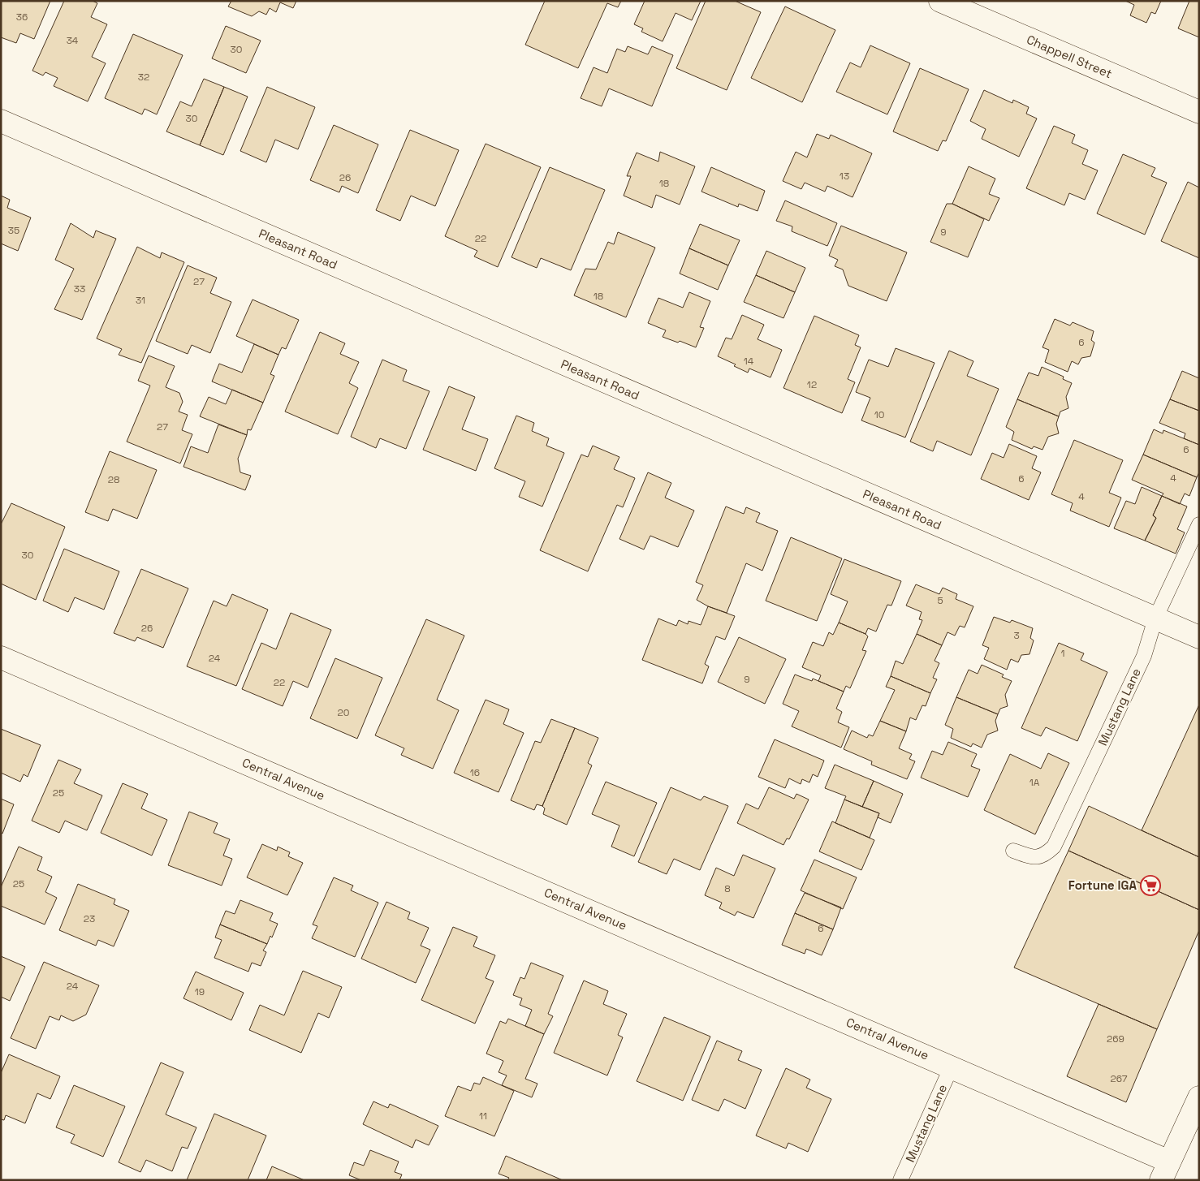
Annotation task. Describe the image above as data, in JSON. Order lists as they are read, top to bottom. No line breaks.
{"streets":{"street":["Chappell Street","Pleasant Road","Central Avenue"],"lane":["Mustang Lane"]},"crossings":[["Pleasant Road","Mustang Lane"],["Mustang Lane","Central Avenue"]],"places":{"supermarket":["Fortune IGA"]},"house_numbers":["36","34","30","32","30","13","26","18","35","9","22","27","33","18","31","6","14","12","10","27","6","4","6","28","4","30","5","26","3","1","24","9","22","20","16","1A","25","25","8","23","6","24","19","269","267","11"]}
